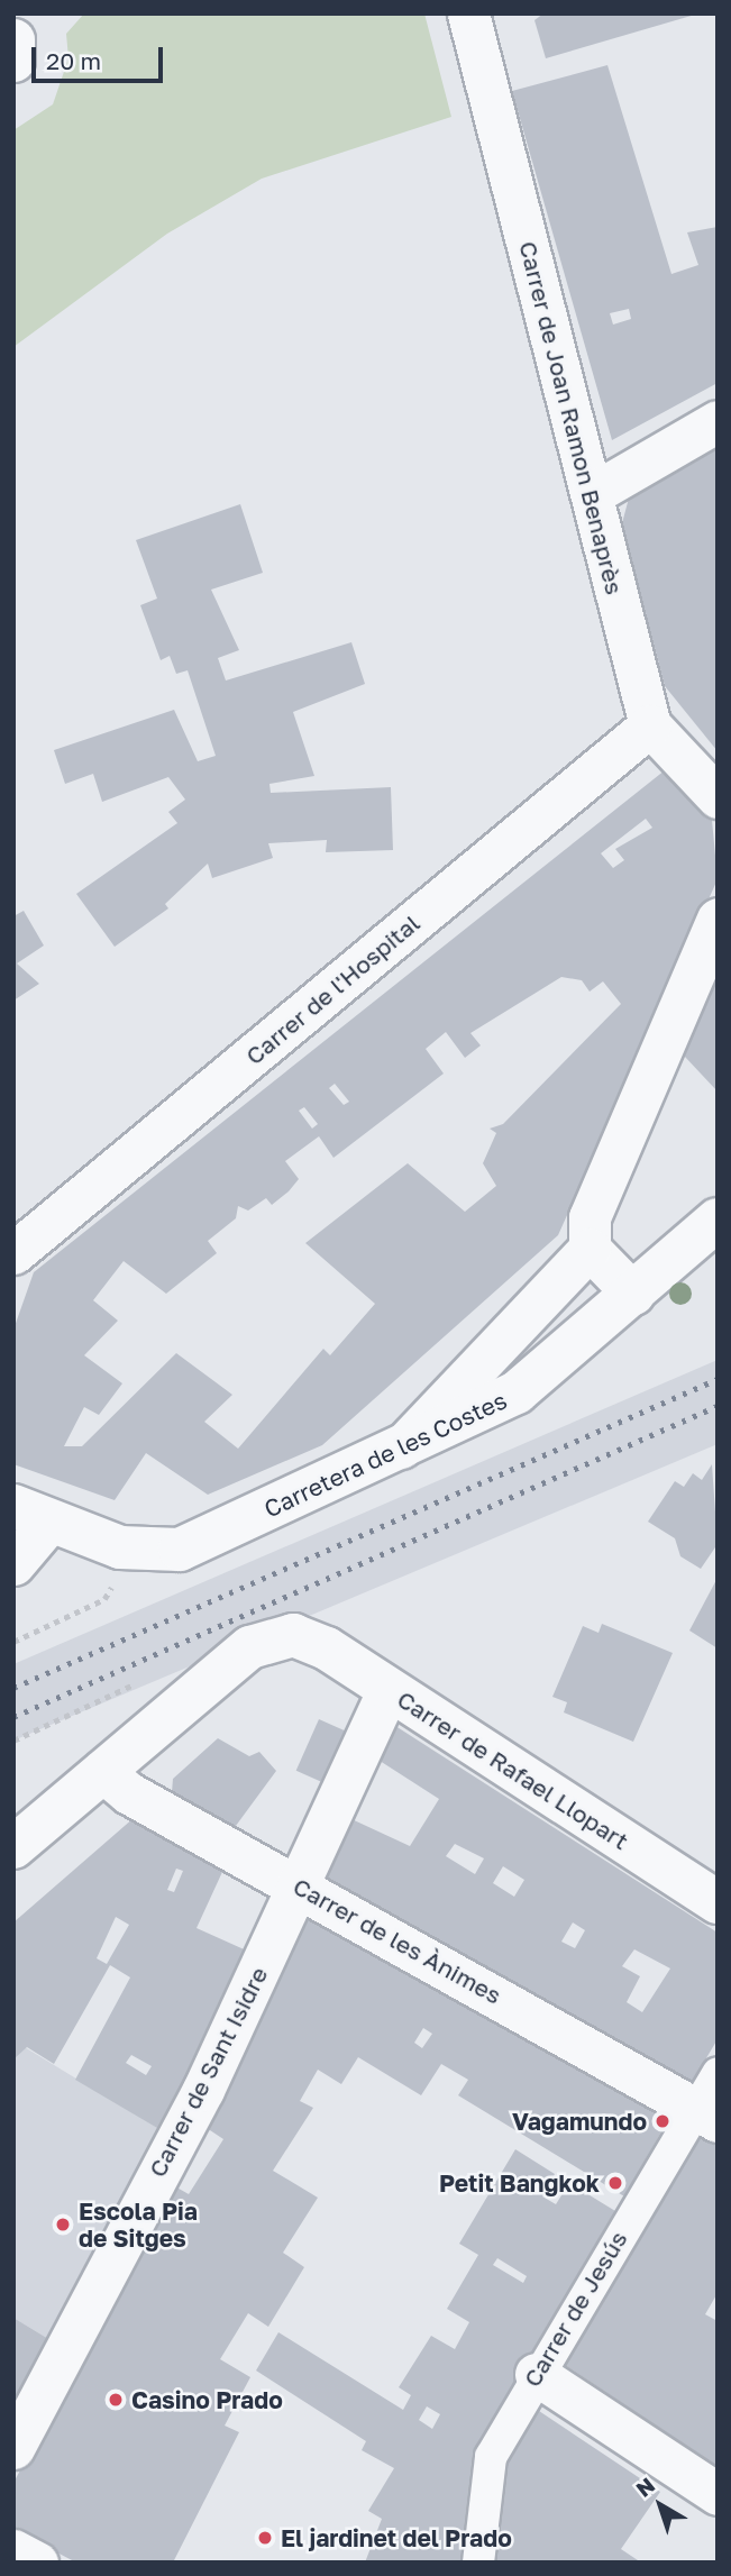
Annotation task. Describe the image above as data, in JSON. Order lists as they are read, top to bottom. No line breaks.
{"streets":{"street":["Carrer de Joan Ramon Benaprès","Carrer de l'Hospital","Carretera de les Costes","Carrer de Rafael Llopart","Carrer de les Ànimes","Carrer de Sant Isidre","Carrer de Jesús"]},"crossings":[["Carrer de Joan Ramon Benaprès","Carrer de l'Hospital"],["Carrer de Rafael Llopart","Carrer de les Ànimes"],["Carrer de Rafael Llopart","Carrer de Sant Isidre"],["Carrer de les Ànimes","Carrer de Sant Isidre"],["Carrer de les Ànimes","Carrer de Jesús"]],"places":["Vagamundo","Petit Bangkok","Escola Pia de Sitges","Casino Prado","El jardinet del Prado"],"scale_bar":"20 m","north":"top left"}
